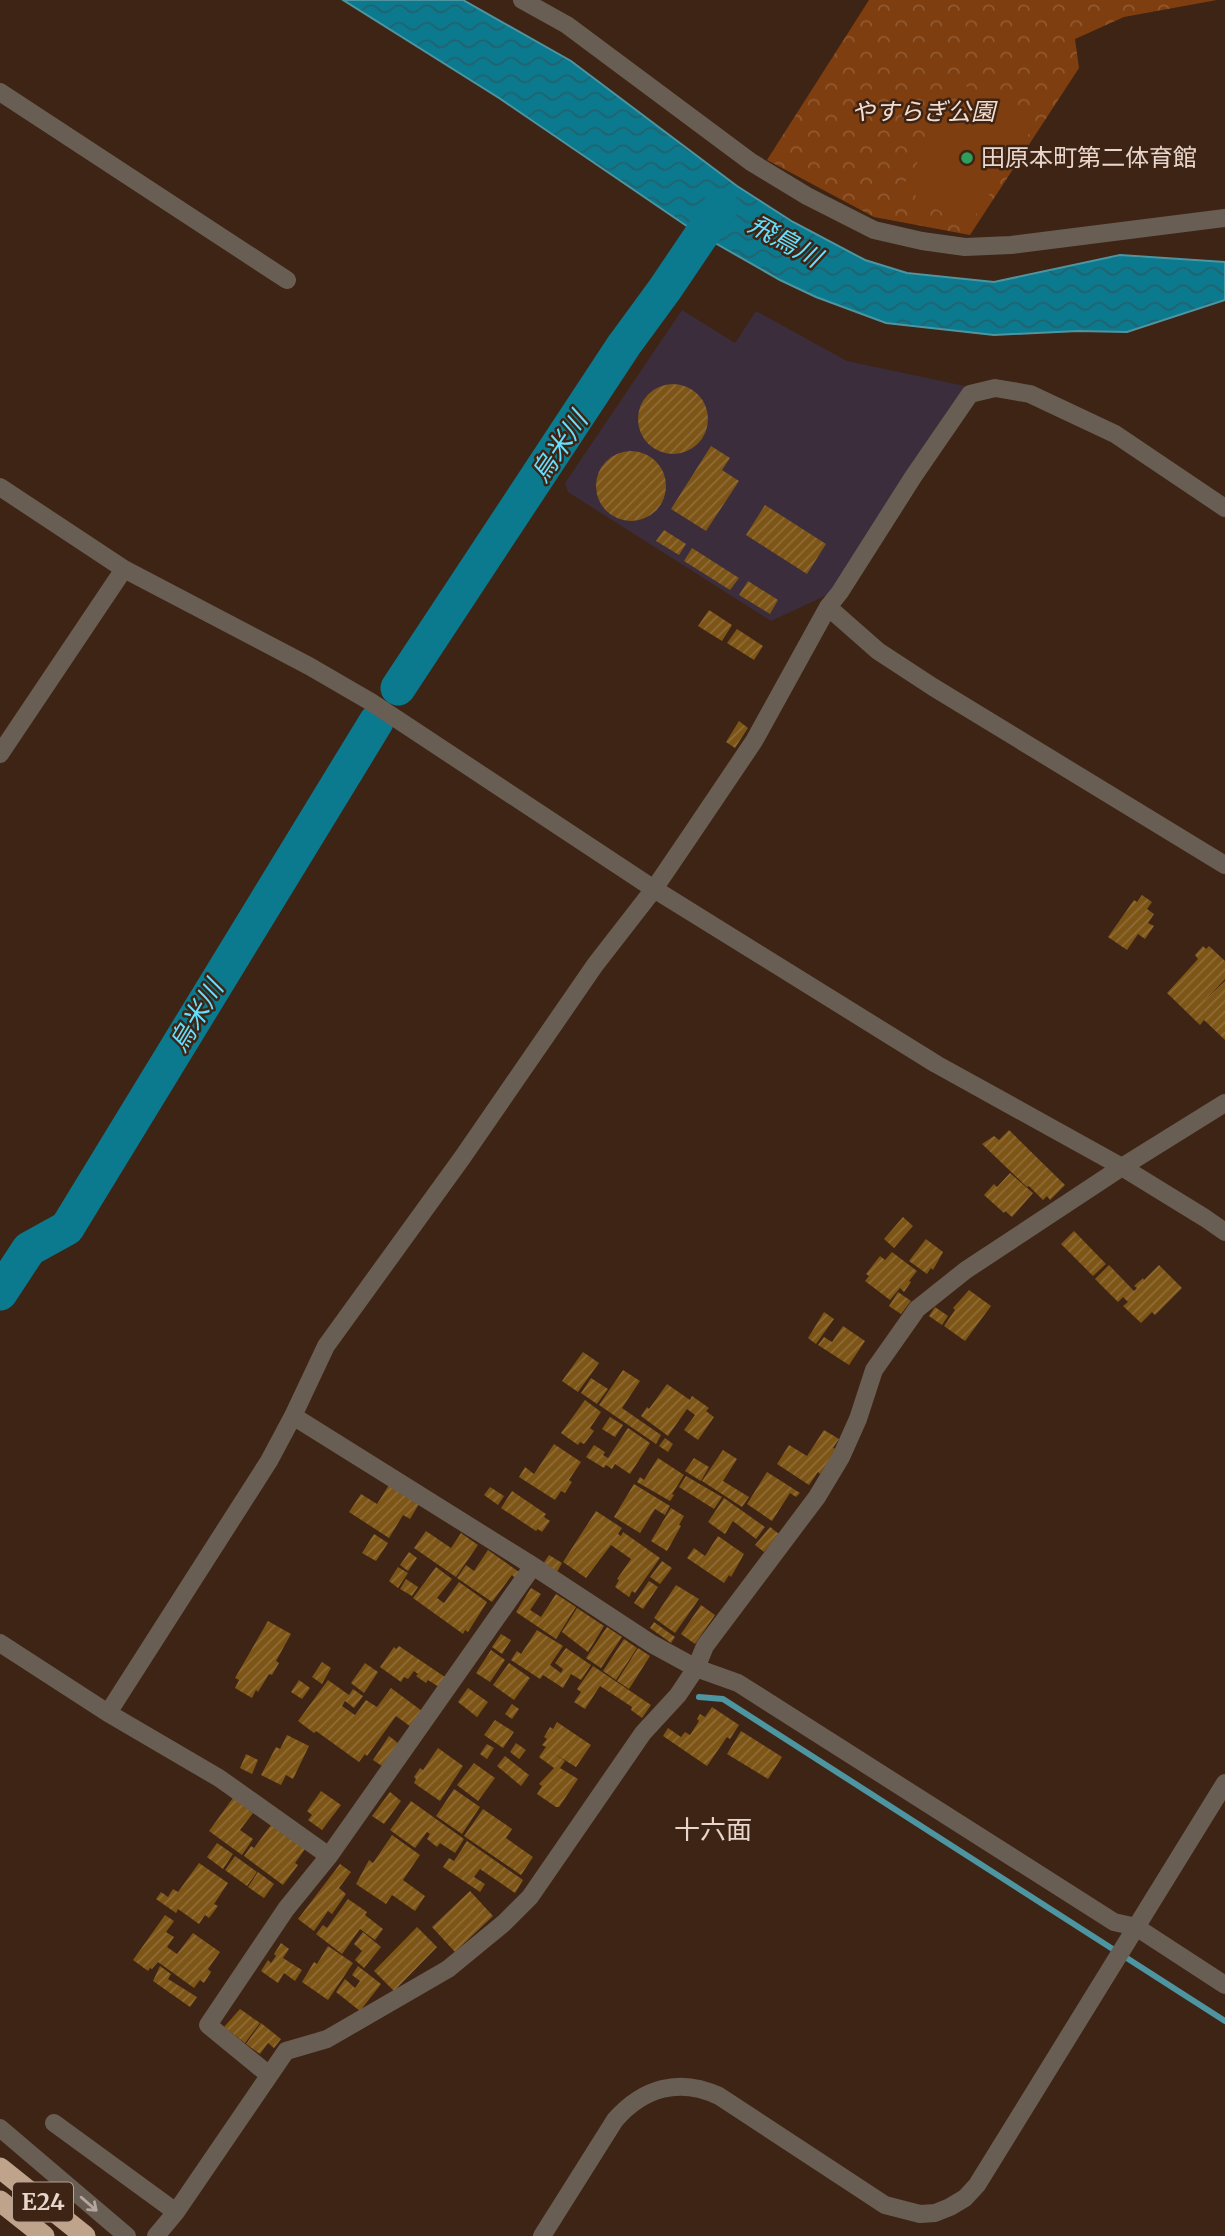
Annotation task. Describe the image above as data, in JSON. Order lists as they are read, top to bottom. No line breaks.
{"streets":{"highway":["E24"]},"districts":["十六面"],"water":["飛鳥川","烏米川"],"parks":["やすらぎ公園"],"places":["田原本町第二体育館"]}
